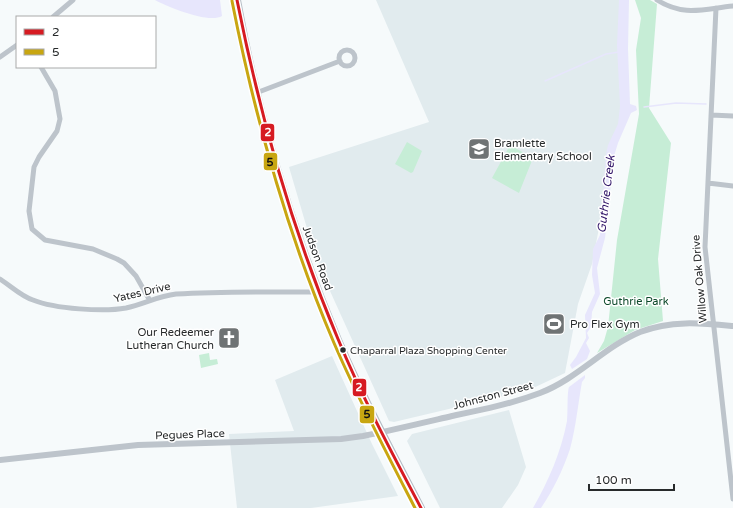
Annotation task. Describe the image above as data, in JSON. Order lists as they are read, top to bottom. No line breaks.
{"streets":{"main road":["Judson Road"],"street":["Willow Oak Drive","Yates Drive","Johnston Street","Pegues Place"]},"crossings":[["Judson Road","Yates Drive"],["Judson Road","Johnston Street"],["Judson Road","Pegues Place"],["Willow Oak Drive","Johnston Street"],["Johnston Street","Pegues Place"]],"water":["Guthrie Creek"],"parks":["Guthrie Park"],"places":{"school or university":["Bramlette Elementary School"],"sports":["Pro Flex Gym"],"church":["Our Redeemer Lutheran Church"],"other":["Chaparral Plaza Shopping Center"]},"lines":["transit line 2","transit line 5"],"legend":["2","5"],"scale_bar":"100 m"}
